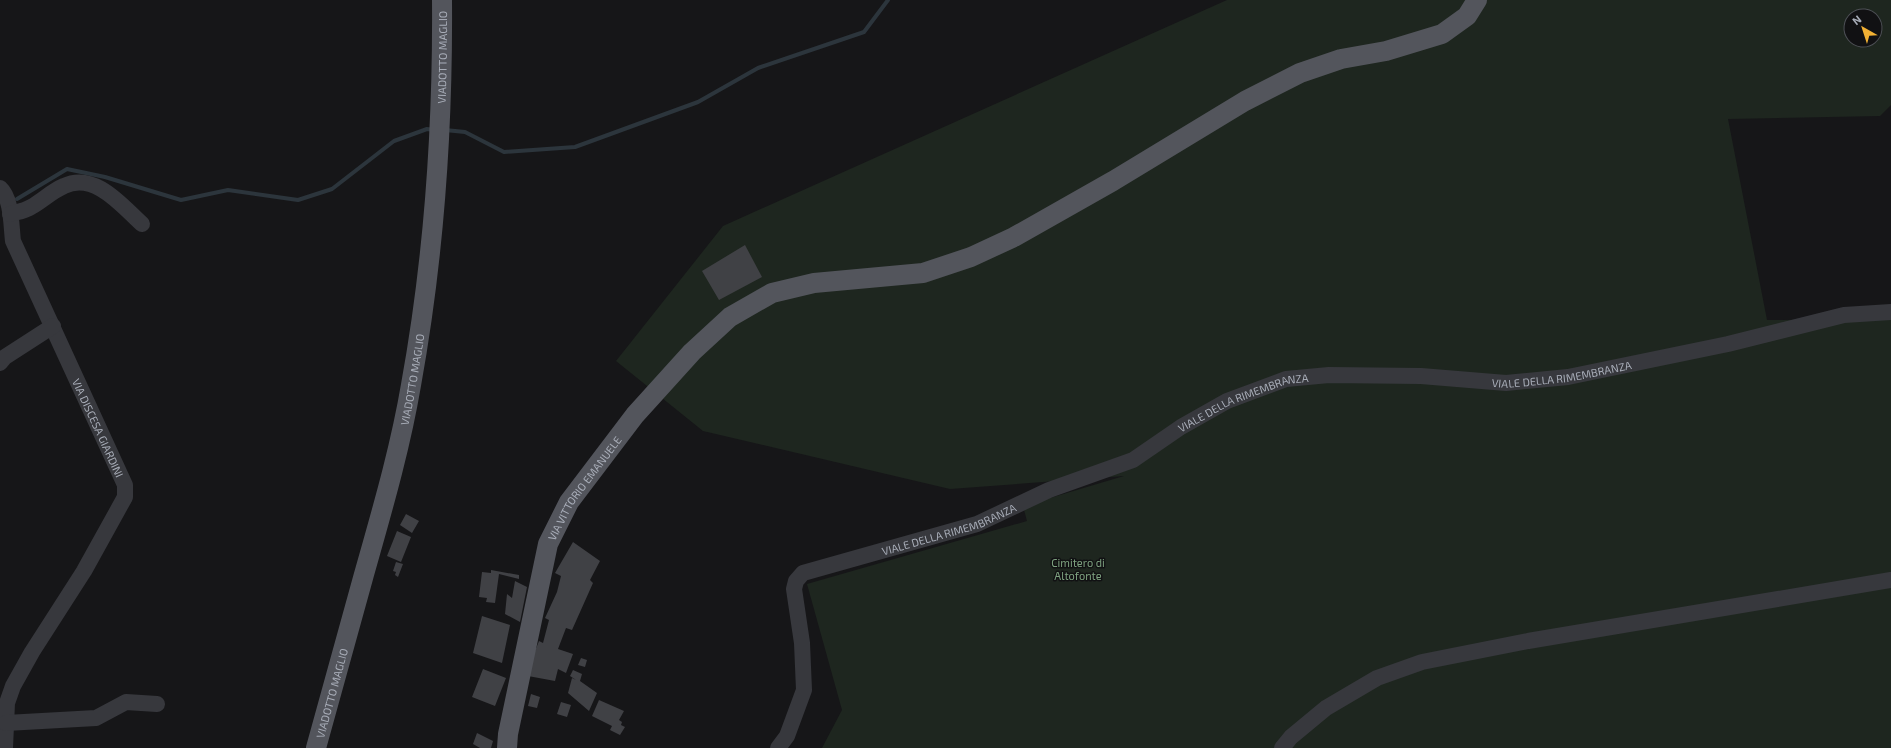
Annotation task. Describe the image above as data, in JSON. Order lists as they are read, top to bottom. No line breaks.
{"streets":{"main road":["VIADOTTO MAGLIO","VIA VITTORIO EMANUELE"],"street":["VIALE DELLA RIMEMBRANZA","VIA DISCESA GIARDINI"]},"parks":["Cimitero di Altofonte"],"north":"top left"}
